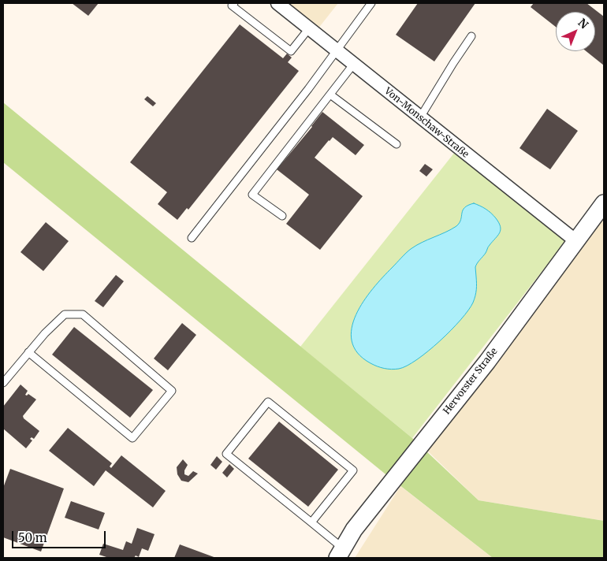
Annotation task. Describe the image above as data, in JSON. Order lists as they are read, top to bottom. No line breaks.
{"streets":{"street":["Von-Monschaw-Straße","Hervorster Straße"]},"crossings":[["Von-Monschaw-Straße","Hervorster Straße"]],"scale_bar":"50 m","north":"top right"}
